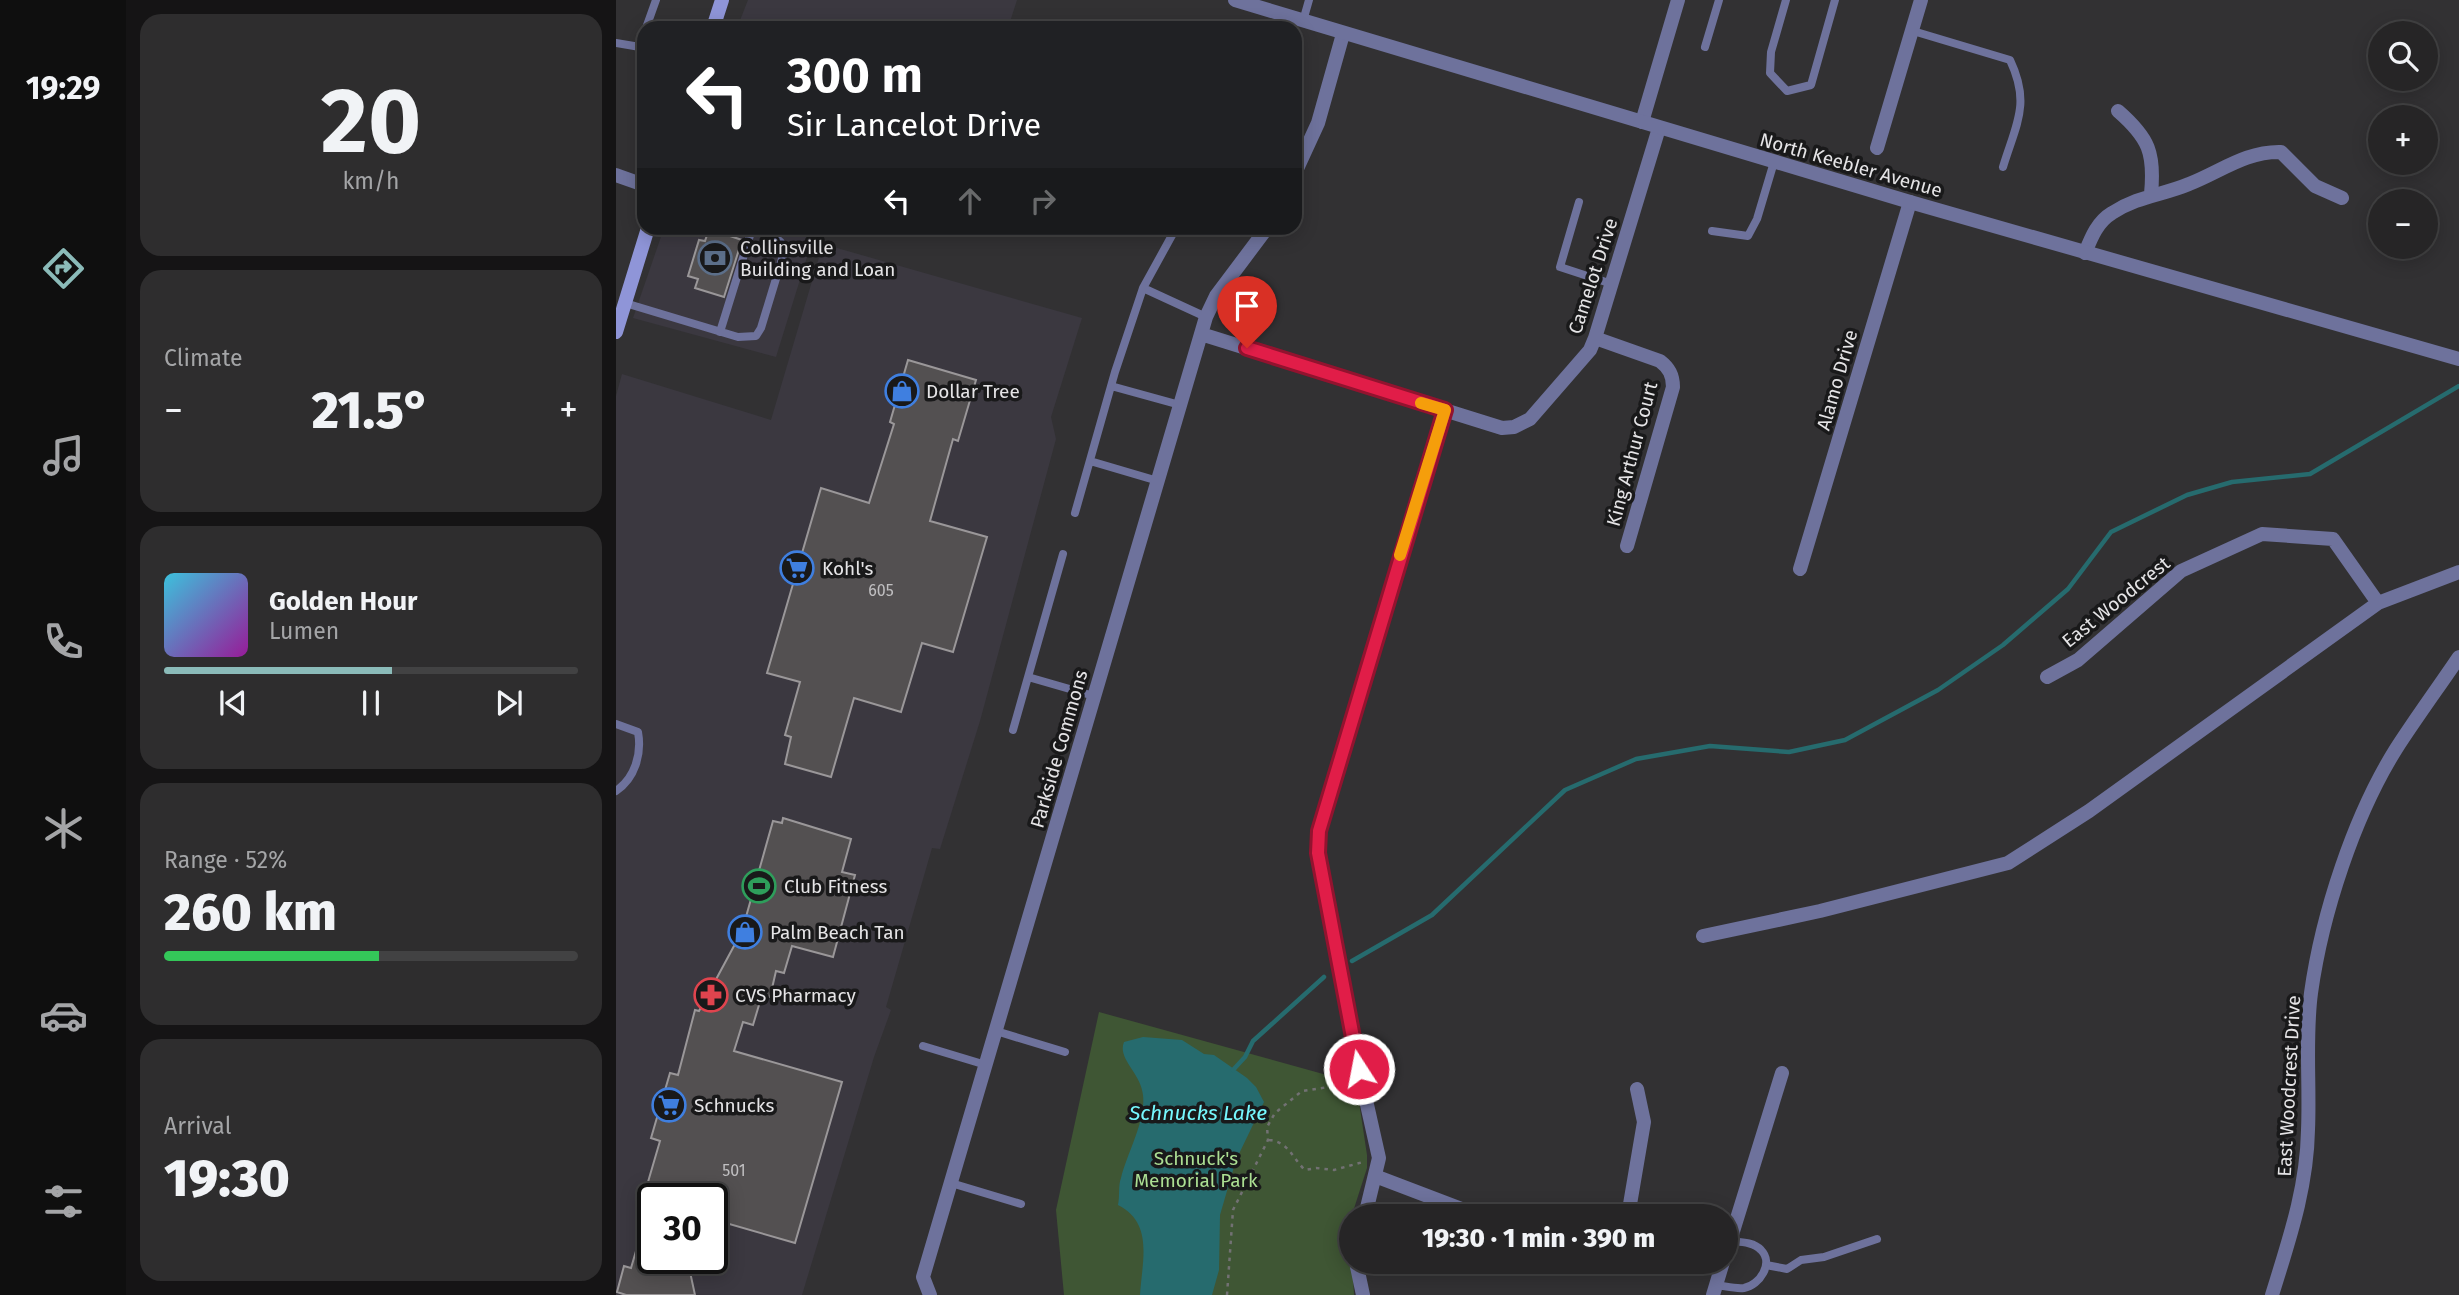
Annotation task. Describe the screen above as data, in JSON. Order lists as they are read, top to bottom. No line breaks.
{"streets":{"street":["North Keebler Avenue","Camelot Drive","Alamo Drive","King Arthur Court","East Woodcrest","Parkside Commons","East Woodcrest Drive"]},"crossings":[["North Keebler Avenue","Camelot Drive"],["North Keebler Avenue","Alamo Drive"],["Camelot Drive","King Arthur Court"],["Camelot Drive","Parkside Commons"]],"water":["Schnucks Lake"],"parks":["Schnuck's Memorial Park"],"places":{"bank":["Collinsville Building and Loan"],"shop":["Dollar Tree","Palm Beach Tan"],"supermarket":["Kohl's","Schnucks"],"sports":["Club Fitness"],"pharmacy":["CVS Pharmacy"]},"house_numbers":["605","501"],"page":{"tabs":"19:29","tile":[["20","km/h"],"Climate",["Range · 52%","260 km"],["Arrival","19:30"]],"map_buttons":["+","−"],"turn":["300 m","Sir Lancelot Drive"],"heat":["−","21.5°","+"],"song":["Golden Hour","Lumen"],"limit":"30","trip":"19:30 · 1 min · 390 m"}}
